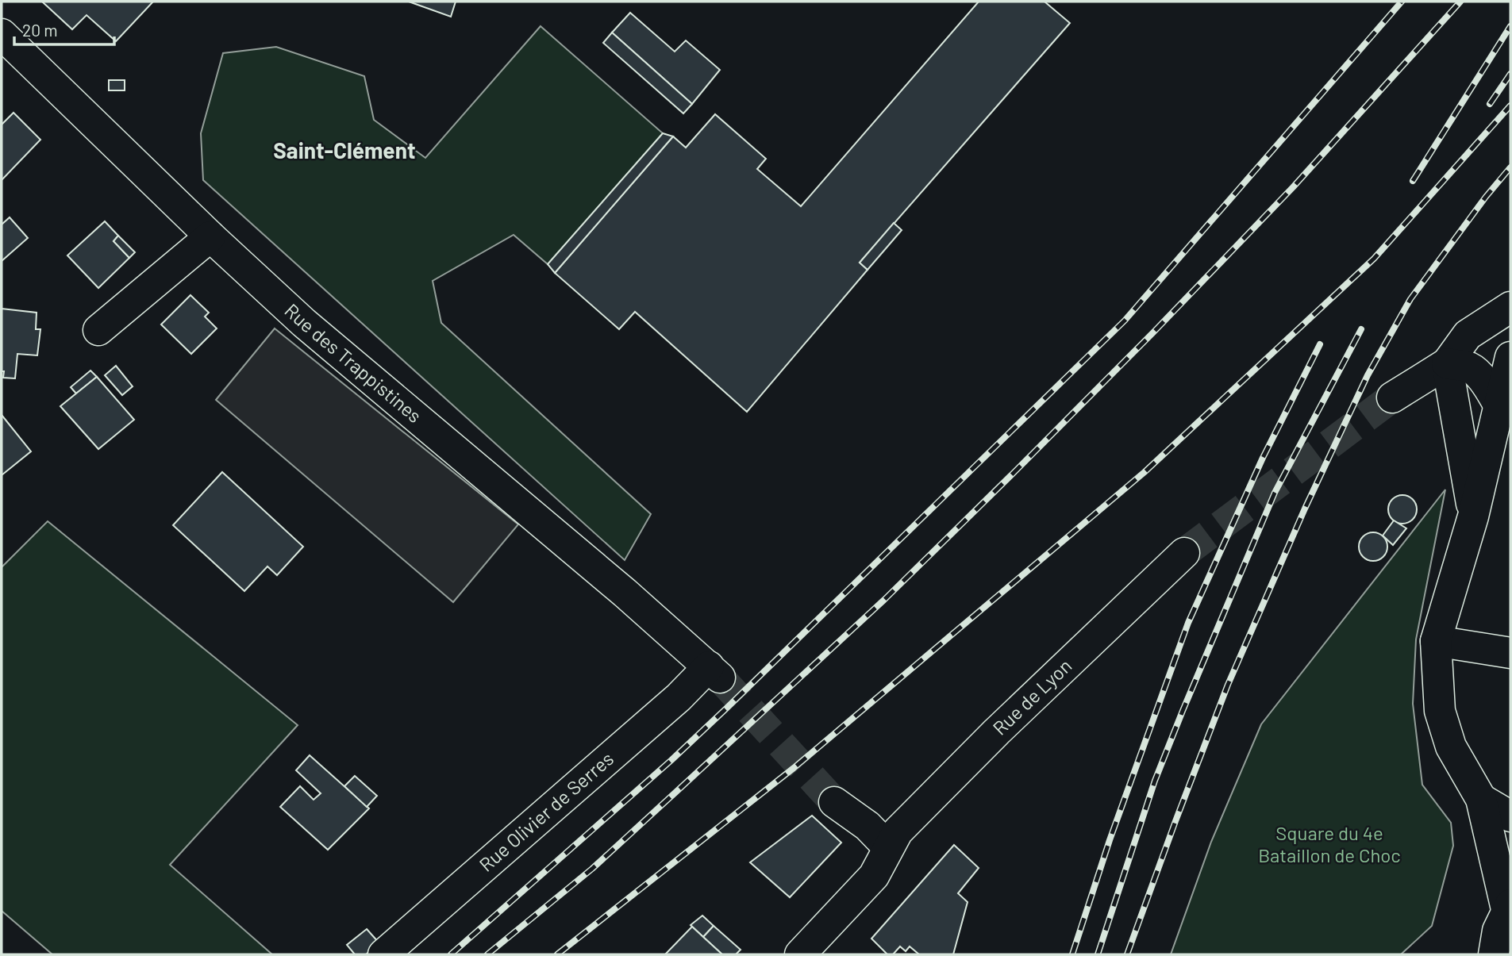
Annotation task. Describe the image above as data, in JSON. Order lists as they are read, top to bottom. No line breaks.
{"streets":{"street":["Rue des Trappistines","Rue de Lyon","Rue Olivier de Serres"]},"crossings":[["Rue des Trappistines","Rue Olivier de Serres"]],"districts":["Saint-Clément"],"parks":["Square du 4e Bataillon de Choc"],"scale_bar":"20 m"}
